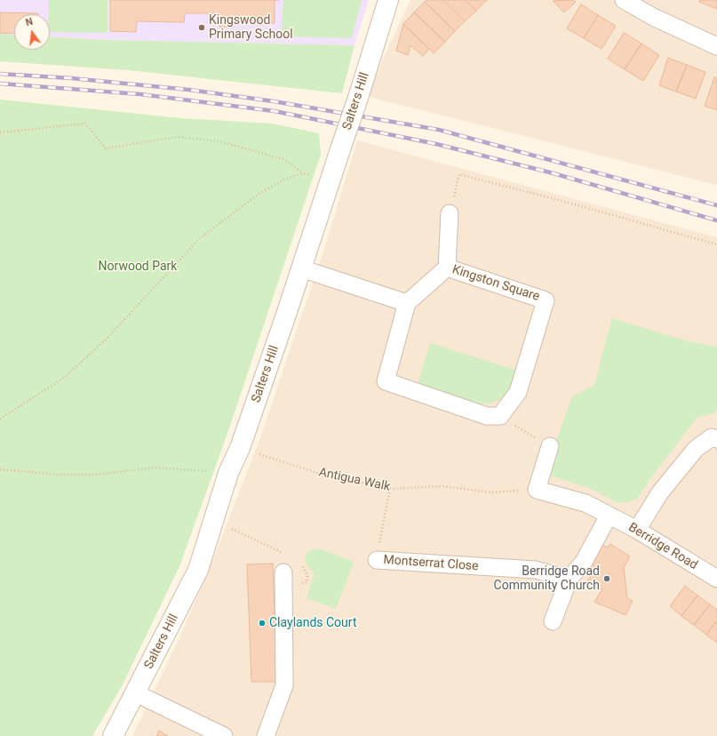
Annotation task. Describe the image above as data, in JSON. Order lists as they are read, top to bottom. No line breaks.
{"streets":{"street":["Salters Hill","Kingston Square","Berridge Road","Montserrat Close"],"path":["Antigua Walk"]},"crossings":[["Salters Hill","Antigua Walk"]],"parks":["Norwood Park"],"places":["Kingswood Primary School","Berridge Road Community Church","Claylands Court"],"north":"top"}
